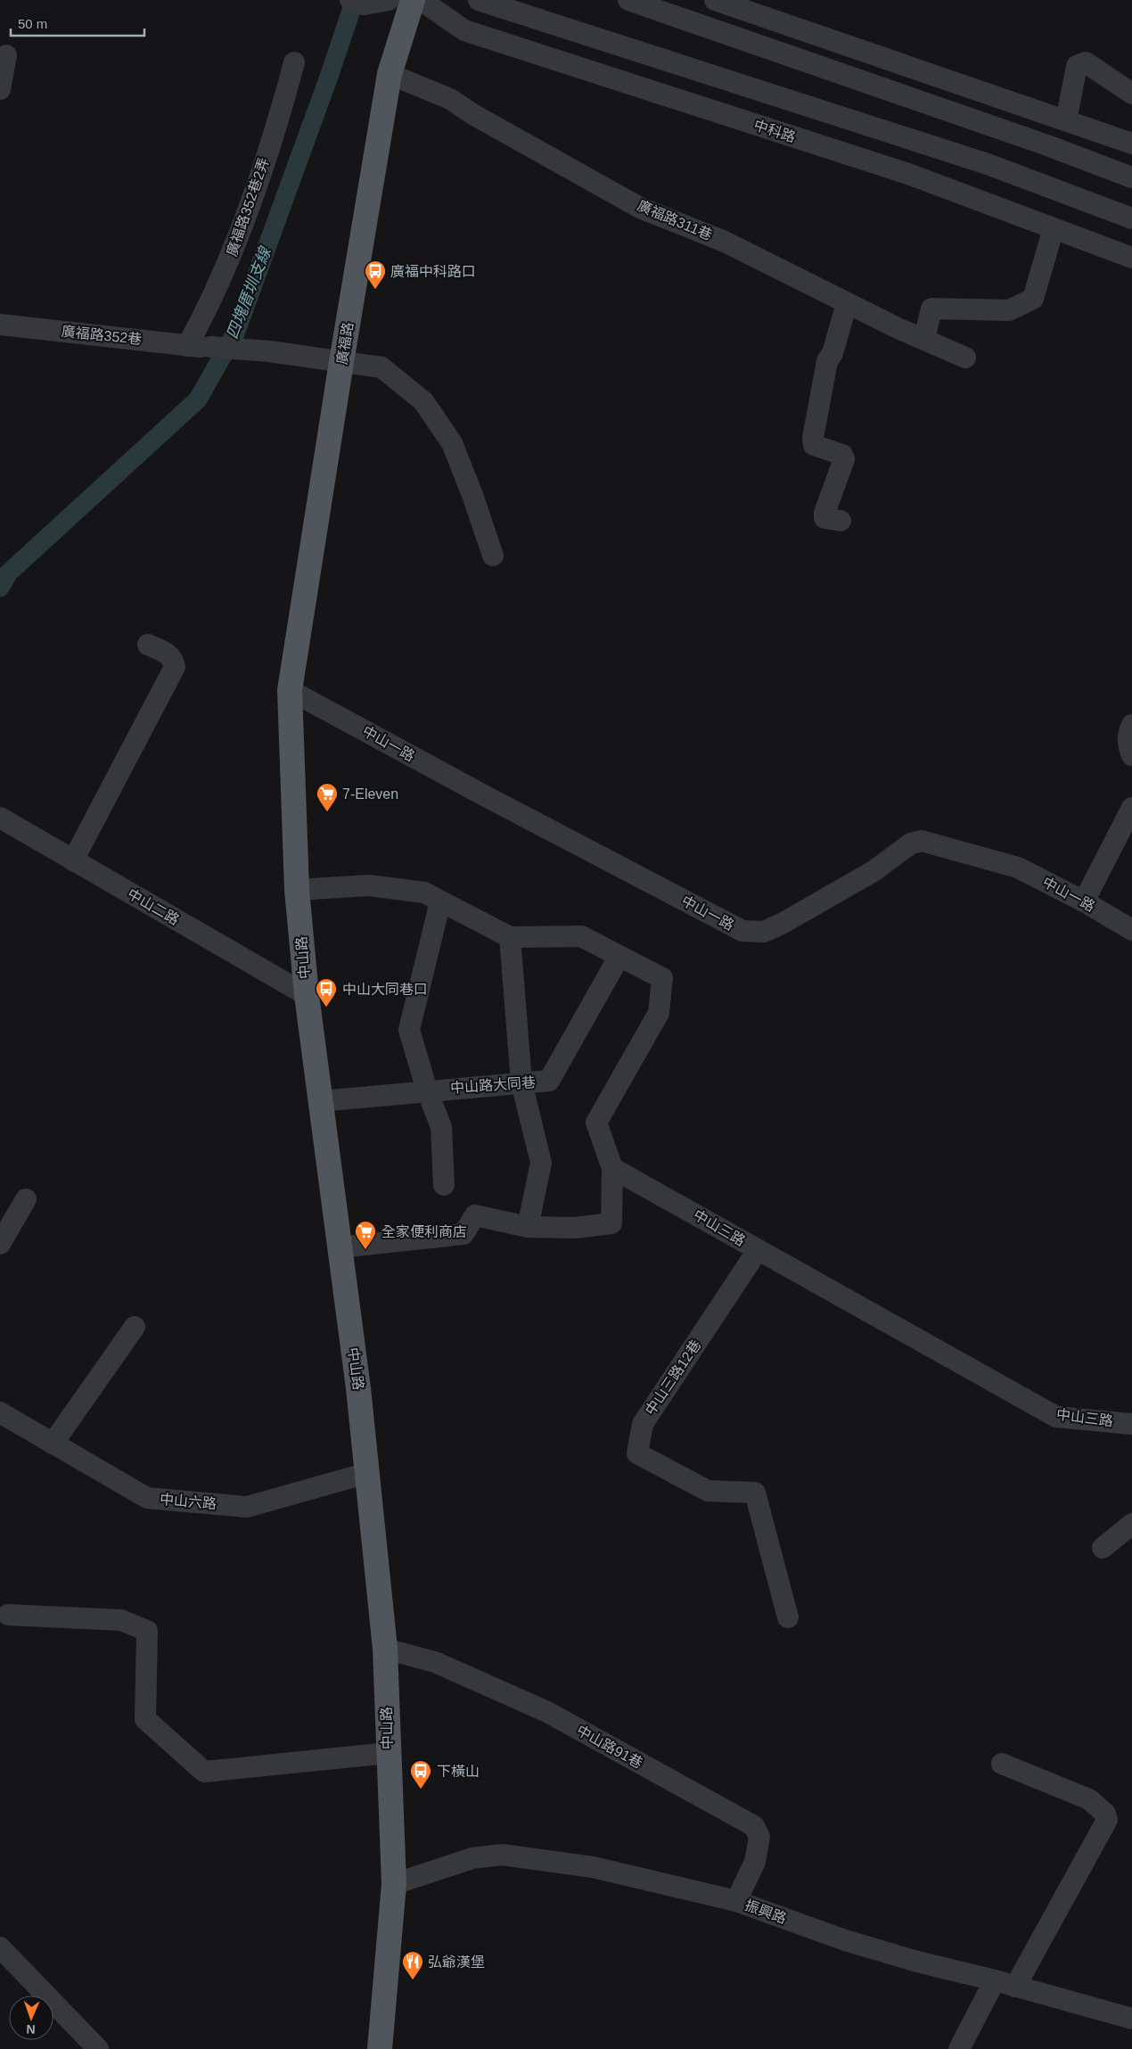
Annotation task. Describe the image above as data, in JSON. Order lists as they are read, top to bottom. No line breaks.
{"streets":{"main road":["廣福路","中山路"],"street":["中科路","廣福路352巷2弄","廣福路311巷","廣福路352巷","中山一路","中山二路","中山路大同巷","中山三路","中山三路12巷","中山六路","中山路91巷","振興路"]},"crossings":[["廣福路352巷2弄","廣福路352巷"],["廣福路311巷","廣福路"],["廣福路352巷","廣福路"],["廣福路","中山一路"],["廣福路","中山路"],["中山一路","中山路"],["中山二路","中山路"],["中山路","中山路大同巷"],["中山路","中山六路"],["中山路","中山路91巷"],["中山路","振興路"],["中山三路","中山三路12巷"],["中山路91巷","振興路"]],"water":["四塊厝圳支線"],"places":{"bus stop":["廣福中科路口","中山大同巷口","下橫山"],"supermarket":["7-Eleven","全家便利商店"],"restaurant":["弘爺漢堡"]},"scale_bar":"50 m","north":"bottom"}
